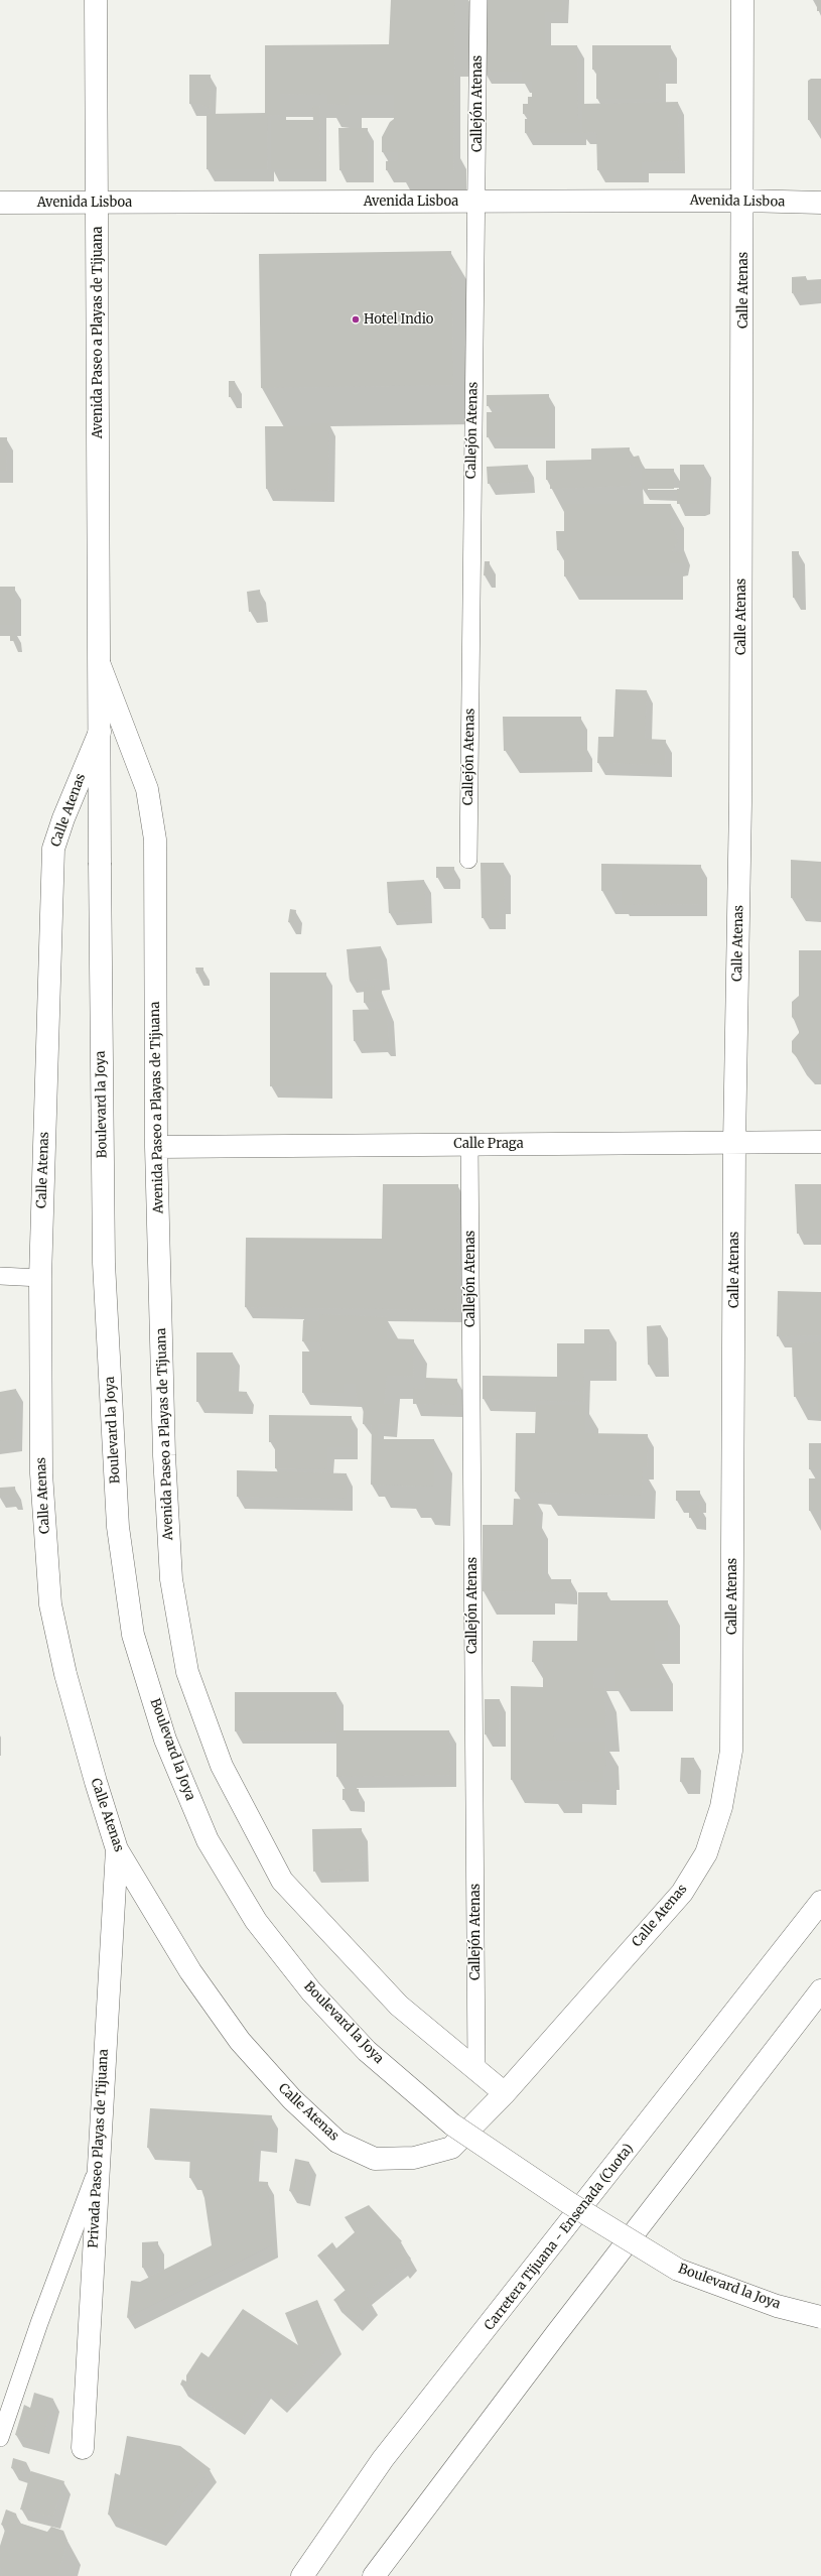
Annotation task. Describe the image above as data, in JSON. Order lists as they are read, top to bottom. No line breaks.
{"streets":{"main road":["Avenida Lisboa","Calle Atenas","Avenida Paseo a Playas de Tijuana","Boulevard la Joya","Calle Praga","Privada Paseo Playas de Tijuana","Carretera Tijuana - Ensenada (Cuota)"],"lane":["Callejón Atenas"]},"crossings":[["Callejón Atenas","Avenida Lisboa"],["Callejón Atenas","Avenida Paseo a Playas de Tijuana"],["Callejón Atenas","Calle Praga"],["Avenida Lisboa","Calle Atenas"],["Avenida Lisboa","Avenida Paseo a Playas de Tijuana"],["Calle Atenas","Avenida Paseo a Playas de Tijuana"],["Calle Atenas","Calle Praga"],["Calle Atenas","Privada Paseo Playas de Tijuana"],["Avenida Paseo a Playas de Tijuana","Boulevard la Joya"],["Avenida Paseo a Playas de Tijuana","Calle Praga"]],"places":["Hotel Indio"]}
